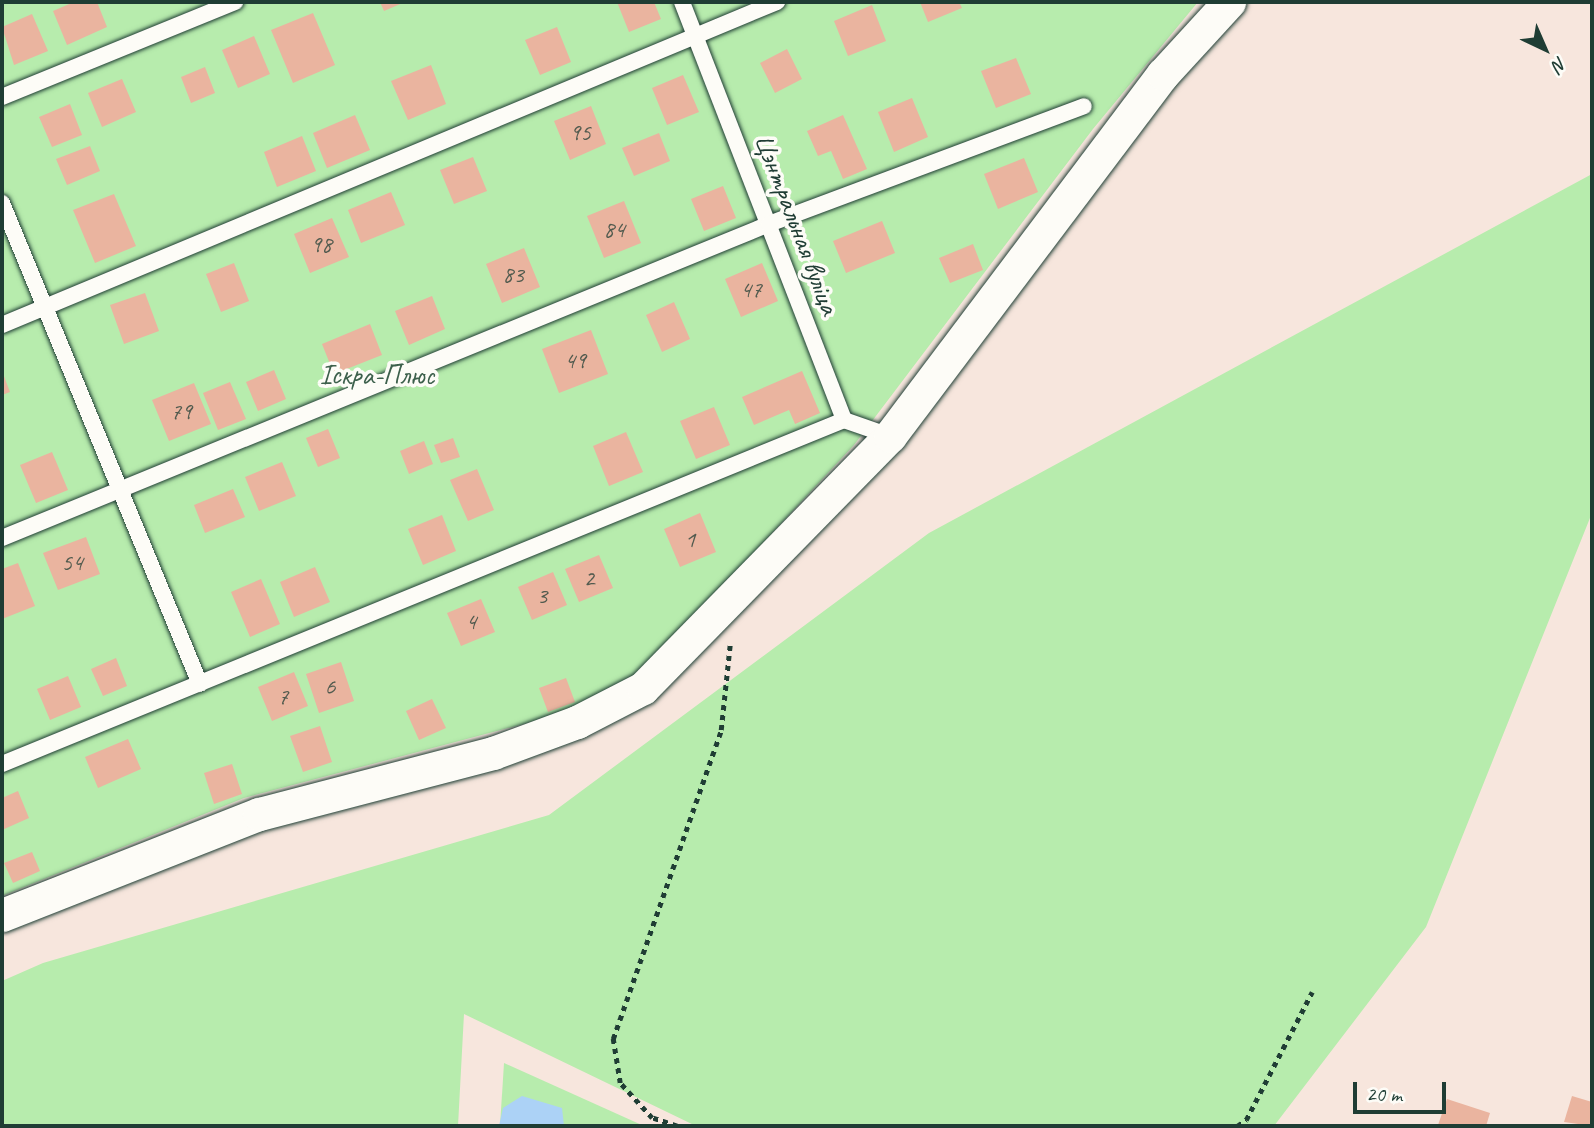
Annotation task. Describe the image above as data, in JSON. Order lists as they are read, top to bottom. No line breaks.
{"streets":{"lane":["Цэнтральная вуліца"]},"parks":["Іскра-Плюс"],"house_numbers":["95","84","98","83","47","49","79","1","54","2","3","4","6","7"],"scale_bar":"20 m","north":"bottom right"}
